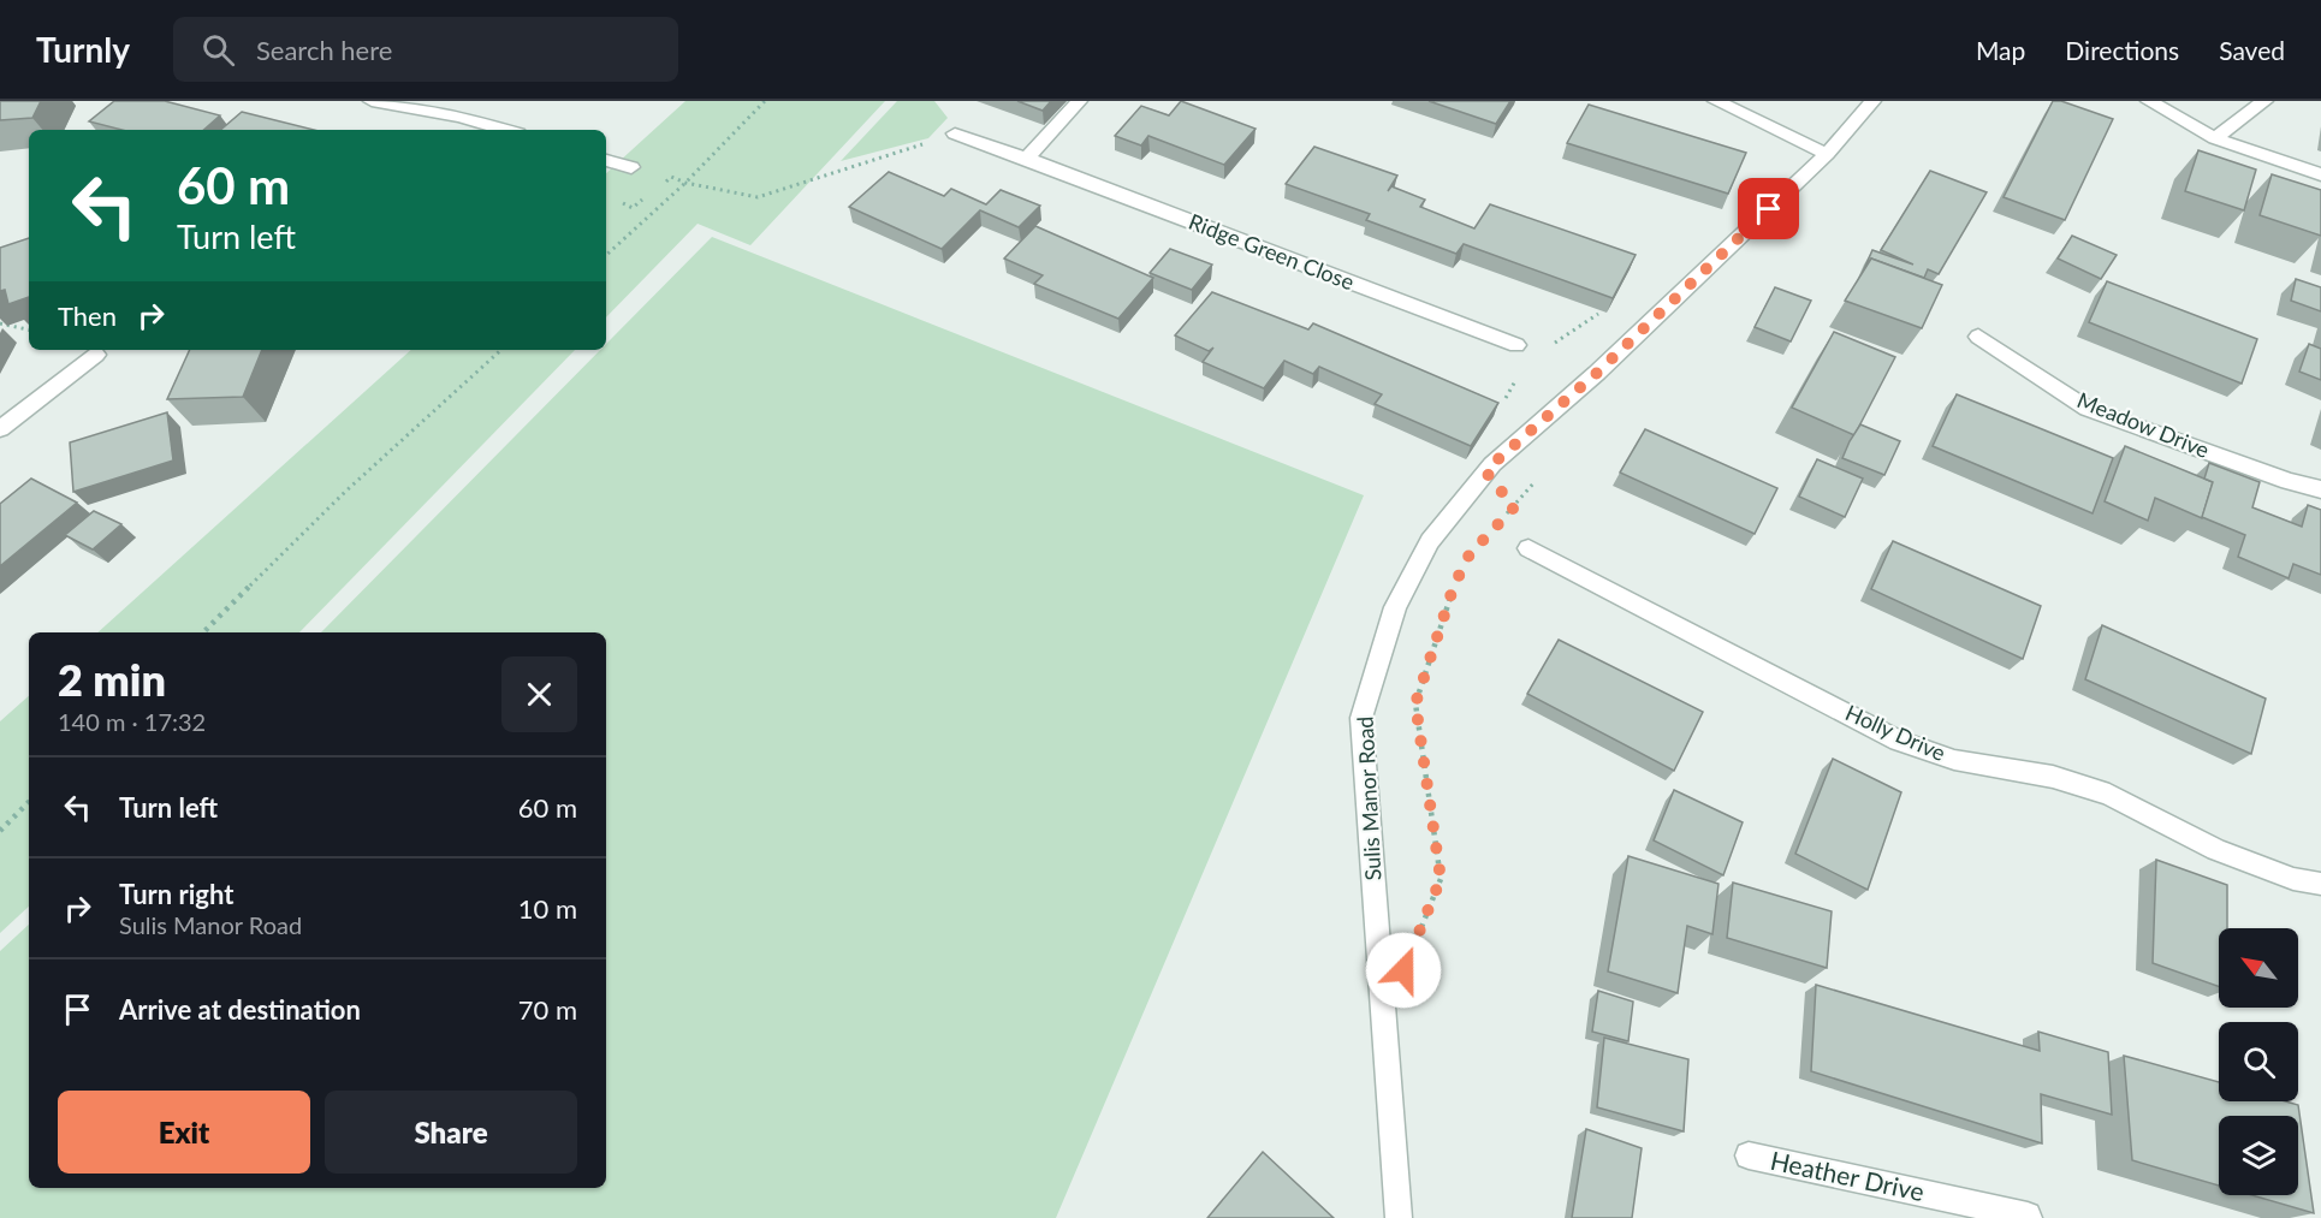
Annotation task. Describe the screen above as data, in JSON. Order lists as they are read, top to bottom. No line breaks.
{"streets":{"street":["Ridge Green Close","Meadow Drive","Holly Drive","Sulis Manor Road","Heather Drive"]},"north":"top left","page":{"header":"Turnly","search":"Search here","nav":["Map","Directions","Saved"],"turn":["60 m","Turn left"],"then":"Then","heading":["2 min","140 m · 17:32"],"list":[{"name":"Turn left","value":"60 m"},{"name":"Turn right","note":"Sulis Manor Road","value":"10 m"},{"name":"Arrive at destination","value":"70 m"}],"buttons":["Exit","Share"]}}
